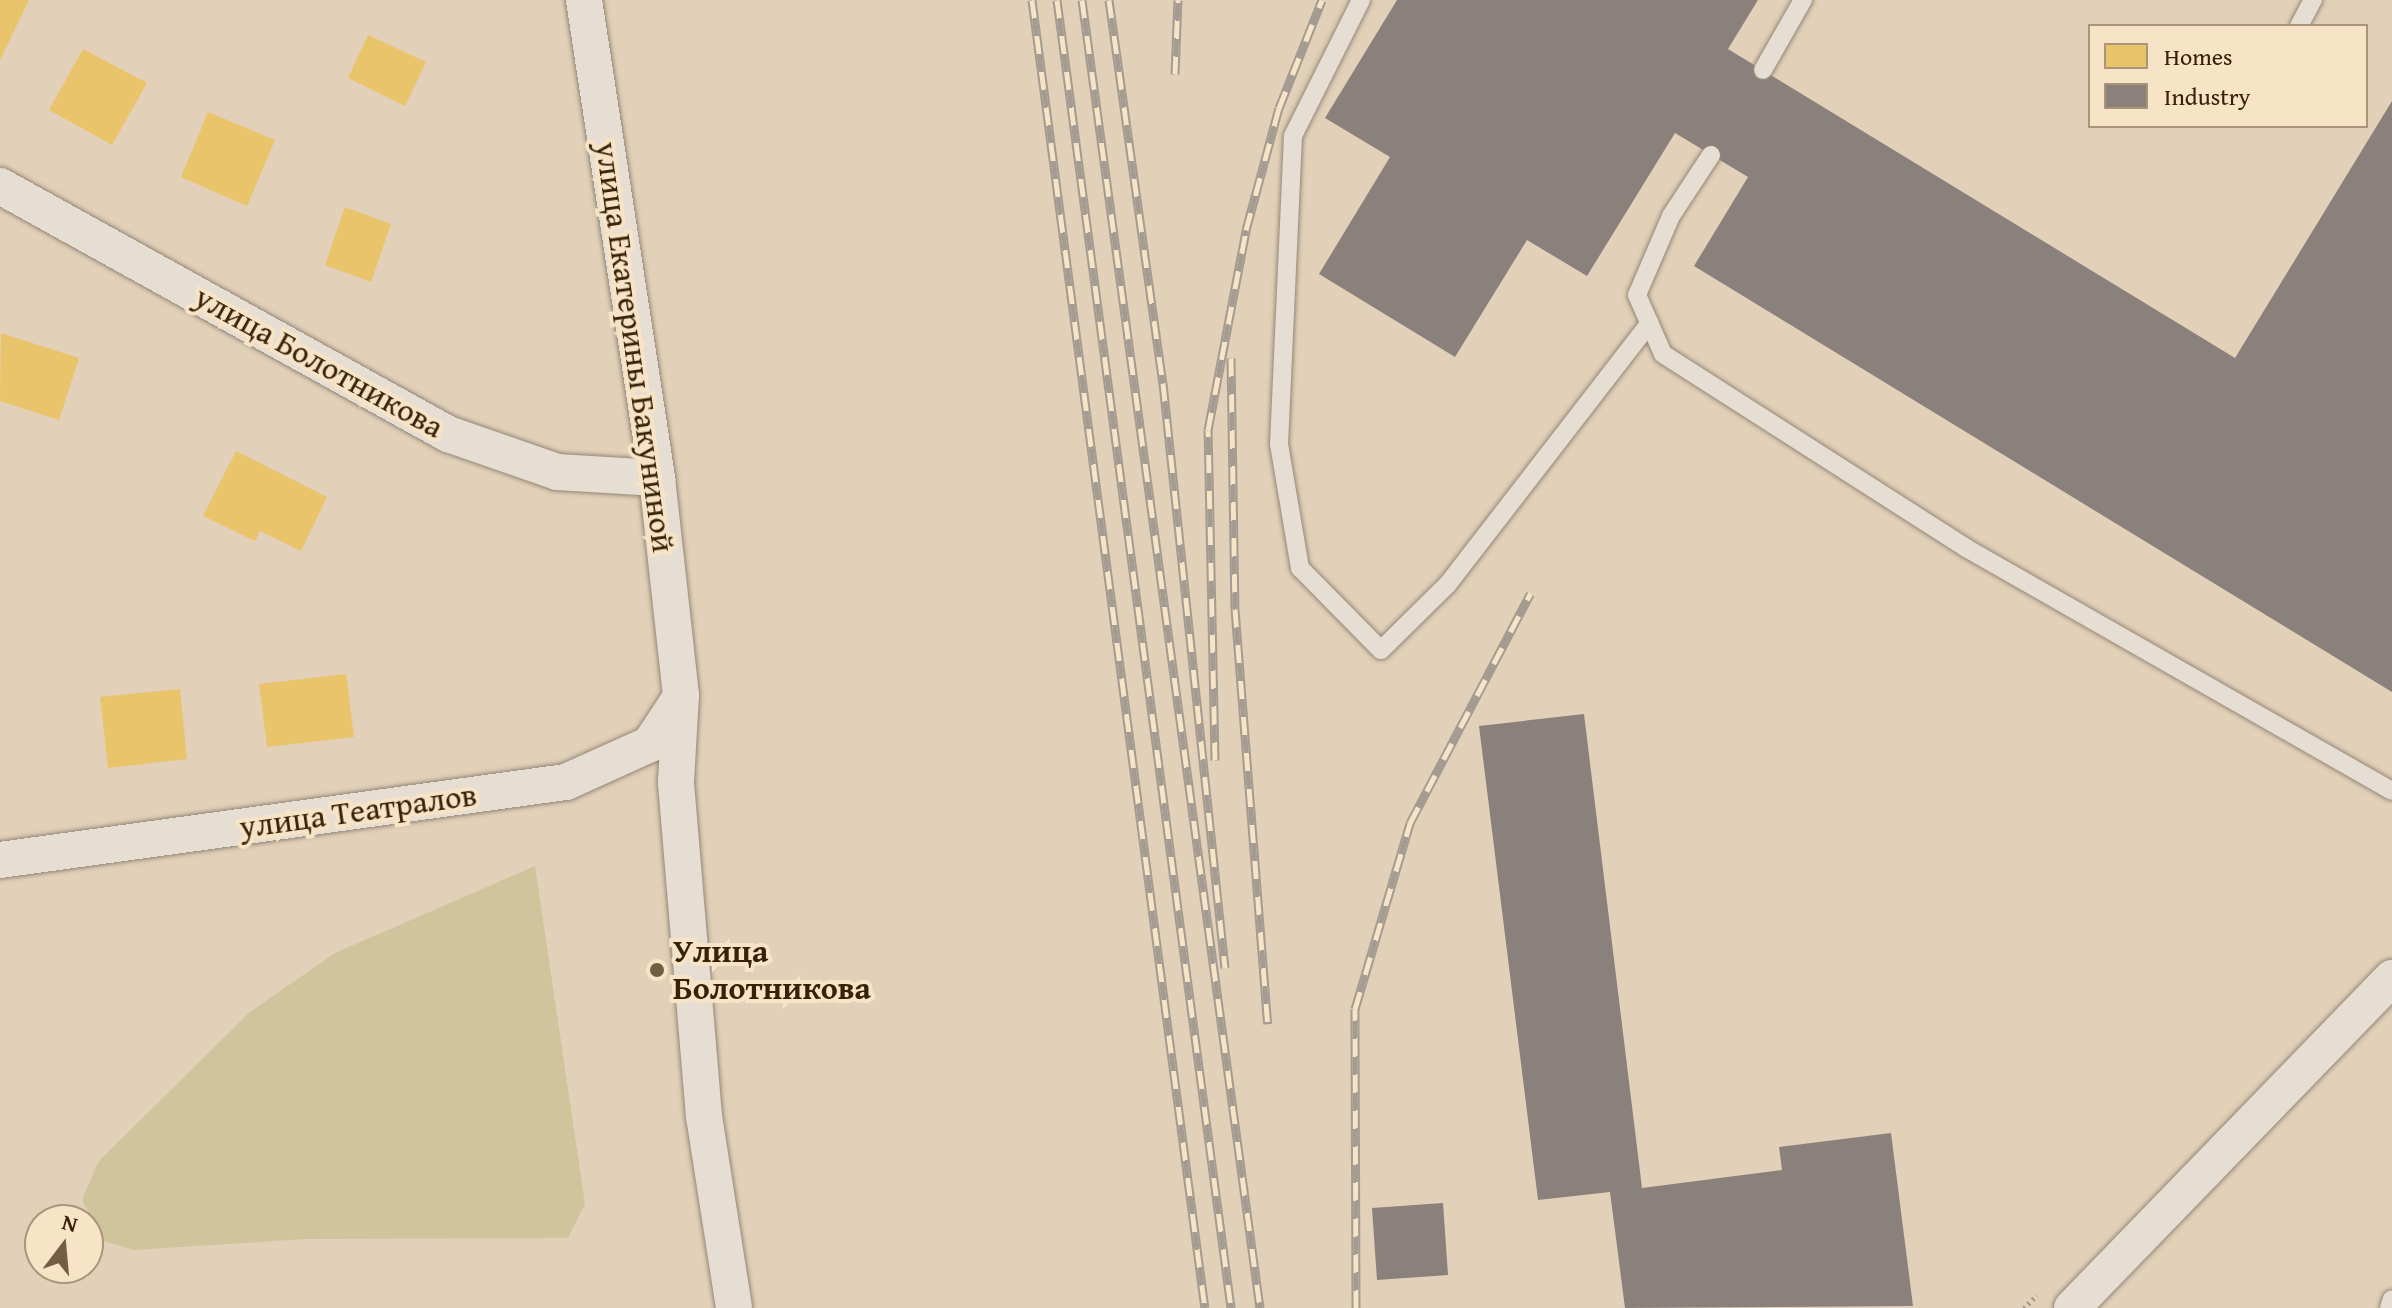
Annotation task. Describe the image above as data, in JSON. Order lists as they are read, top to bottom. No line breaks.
{"streets":{"street":["улица Екатерины Бакуниной","улица Болотникова","улица Театралов"]},"crossings":[["улица Екатерины Бакуниной","улица Болотникова"],["улица Екатерины Бакуниной","улица Театралов"]],"places":["Улица Болотникова"],"legend":["Homes","Industry"],"north":"top"}
